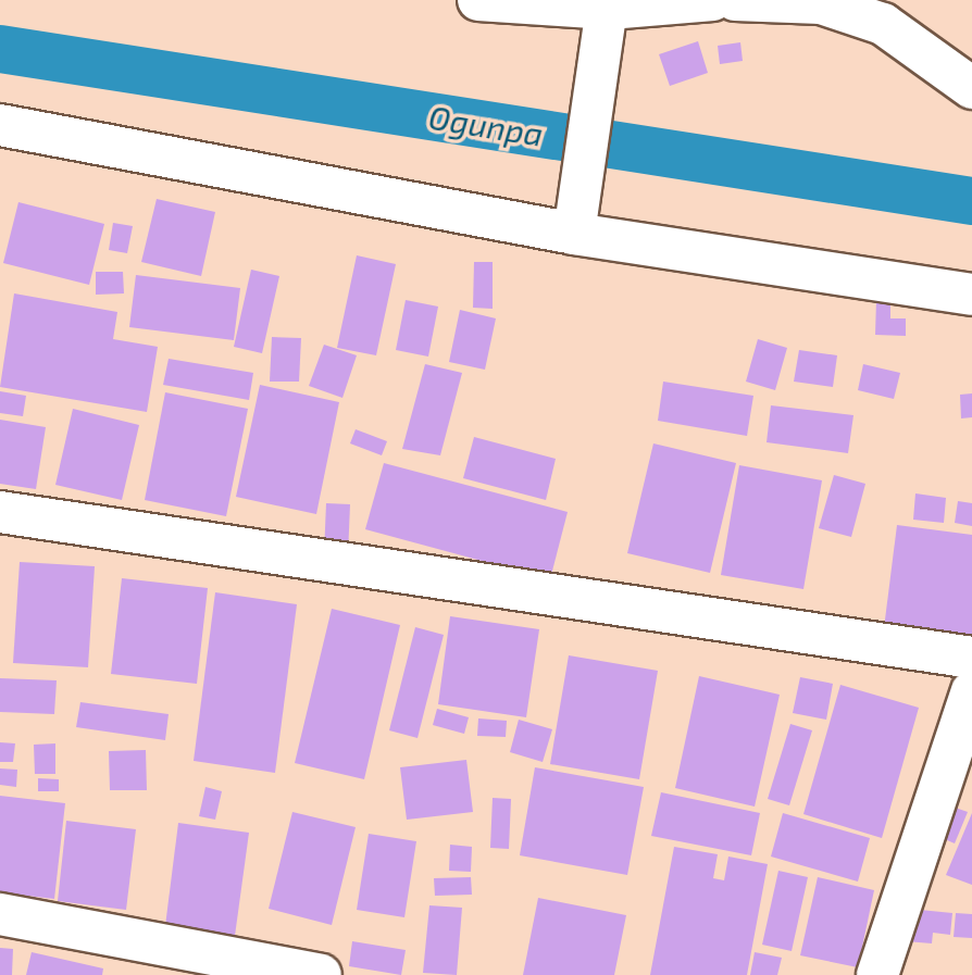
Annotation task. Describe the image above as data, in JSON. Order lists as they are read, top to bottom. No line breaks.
{"water":["Ogunpa"]}
